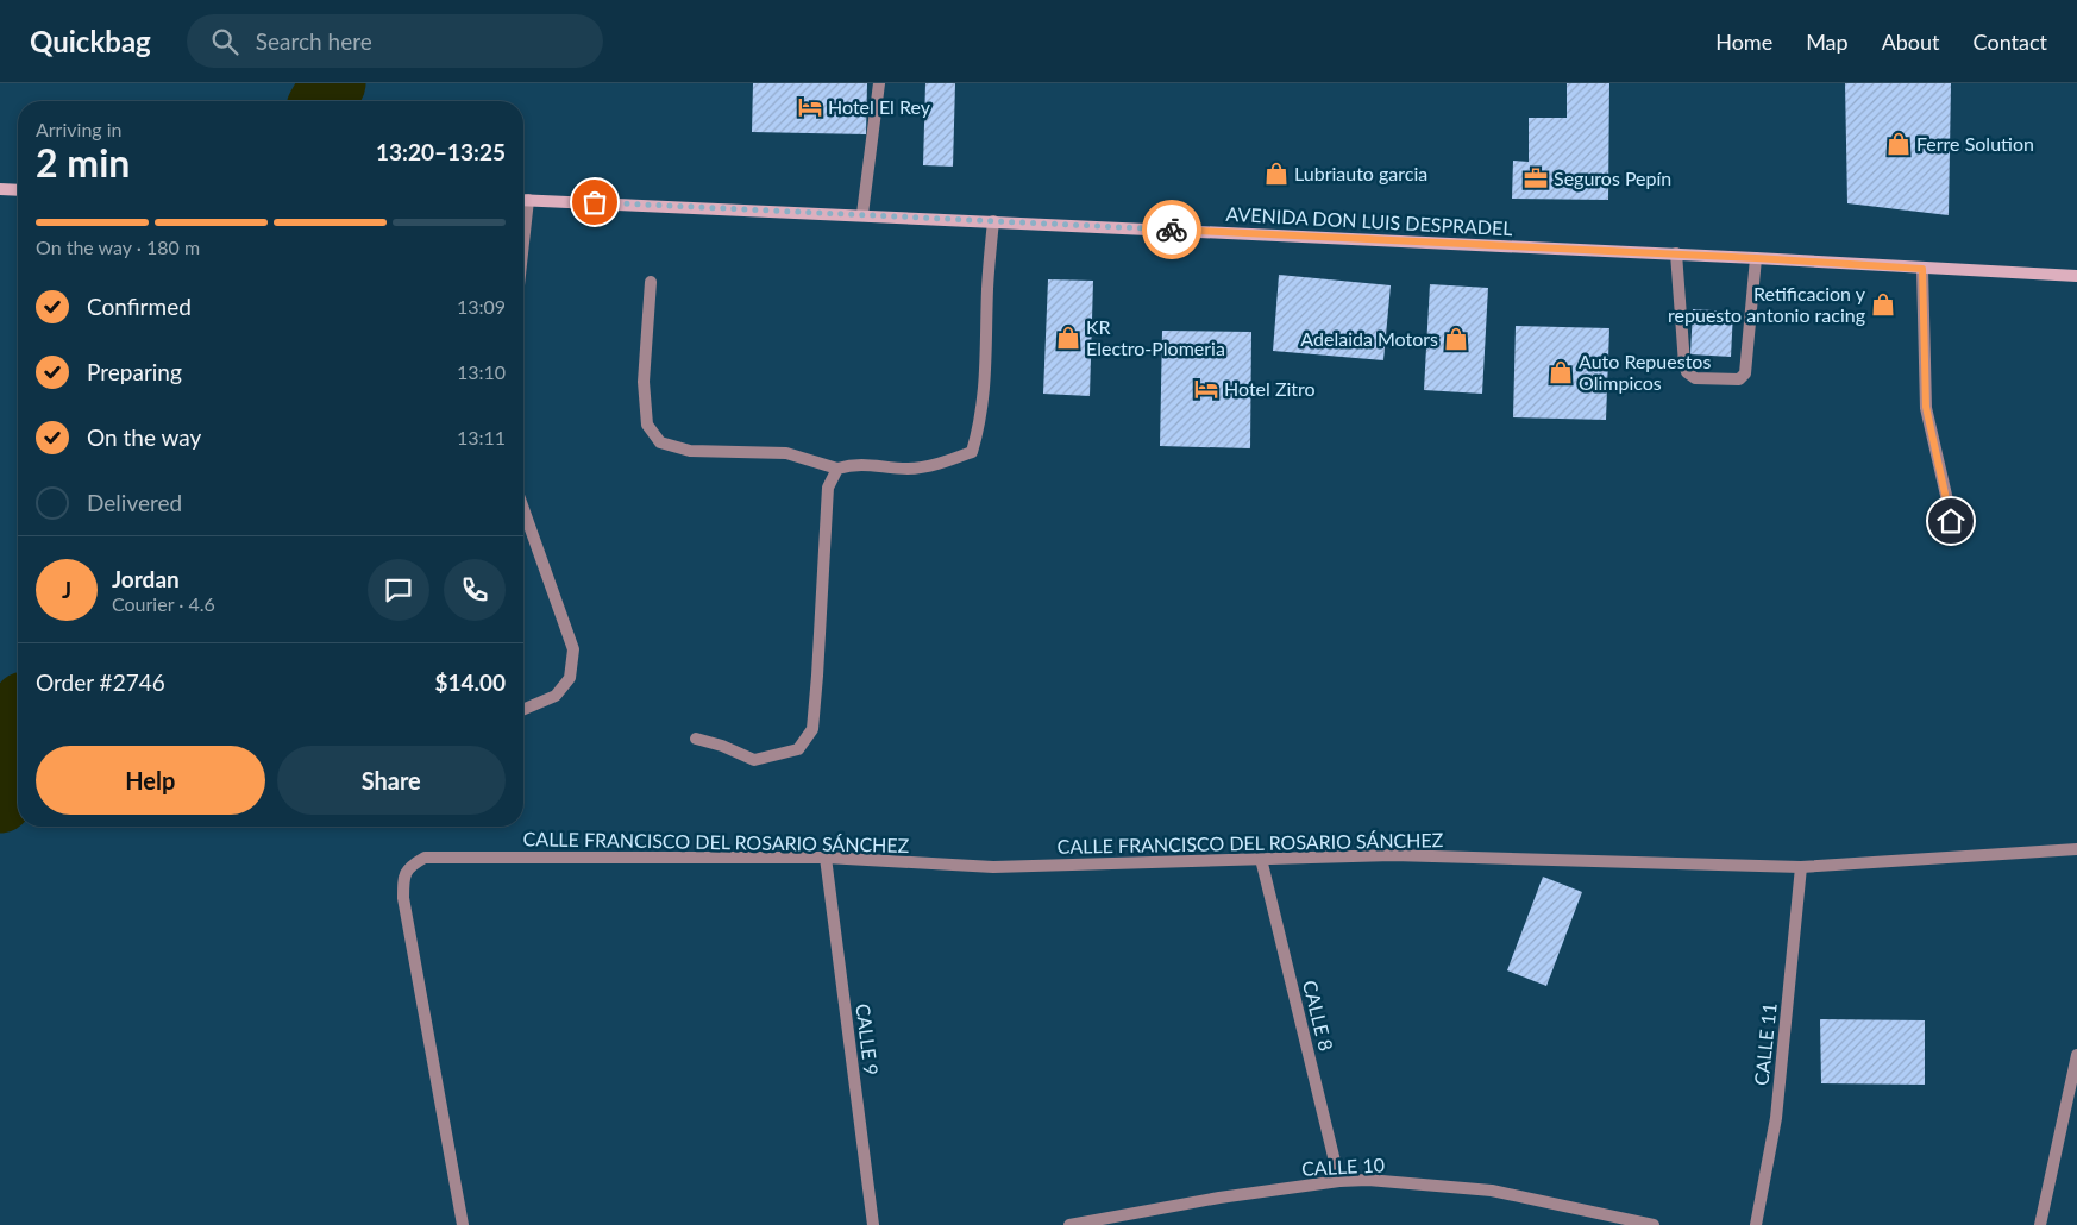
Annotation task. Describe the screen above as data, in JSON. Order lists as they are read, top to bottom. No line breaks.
{"streets":{"main road":["AVENIDA DON LUIS DESPRADEL"],"street":["CALLE FRANCISCO DEL ROSARIO SÁNCHEZ","CALLE 8","CALLE 9","CALLE 11","CALLE 10"]},"crossings":[["CALLE FRANCISCO DEL ROSARIO SÁNCHEZ","CALLE 8"],["CALLE FRANCISCO DEL ROSARIO SÁNCHEZ","CALLE 9"],["CALLE FRANCISCO DEL ROSARIO SÁNCHEZ","CALLE 11"],["CALLE 8","CALLE 10"]],"places":{"hotel":["Hotel El Rey","Hotel Zitro"],"shop":["Ferre Solution","Lubriauto garcia","Retificacion y repuesto antonio racing","KR Electro-Plomeria","Adelaida Motors","Auto Repuestos Olimpicos"],"office":["Seguros Pepín"]},"page":{"header":"Quickbag","search":"Search here","nav":["Home","Map","About","Contact"],"heading":["2 min","Arriving in","13:20–13:25"],"panel":["Jordan","Courier · 4.6","Order #2746","$14.00"],"bar":"On the way · 180 m","list":[["Confirmed","13:09"],["Preparing","13:10"],["On the way","13:11"],"Delivered"],"round":"J","buttons":["Help","Share"]}}
